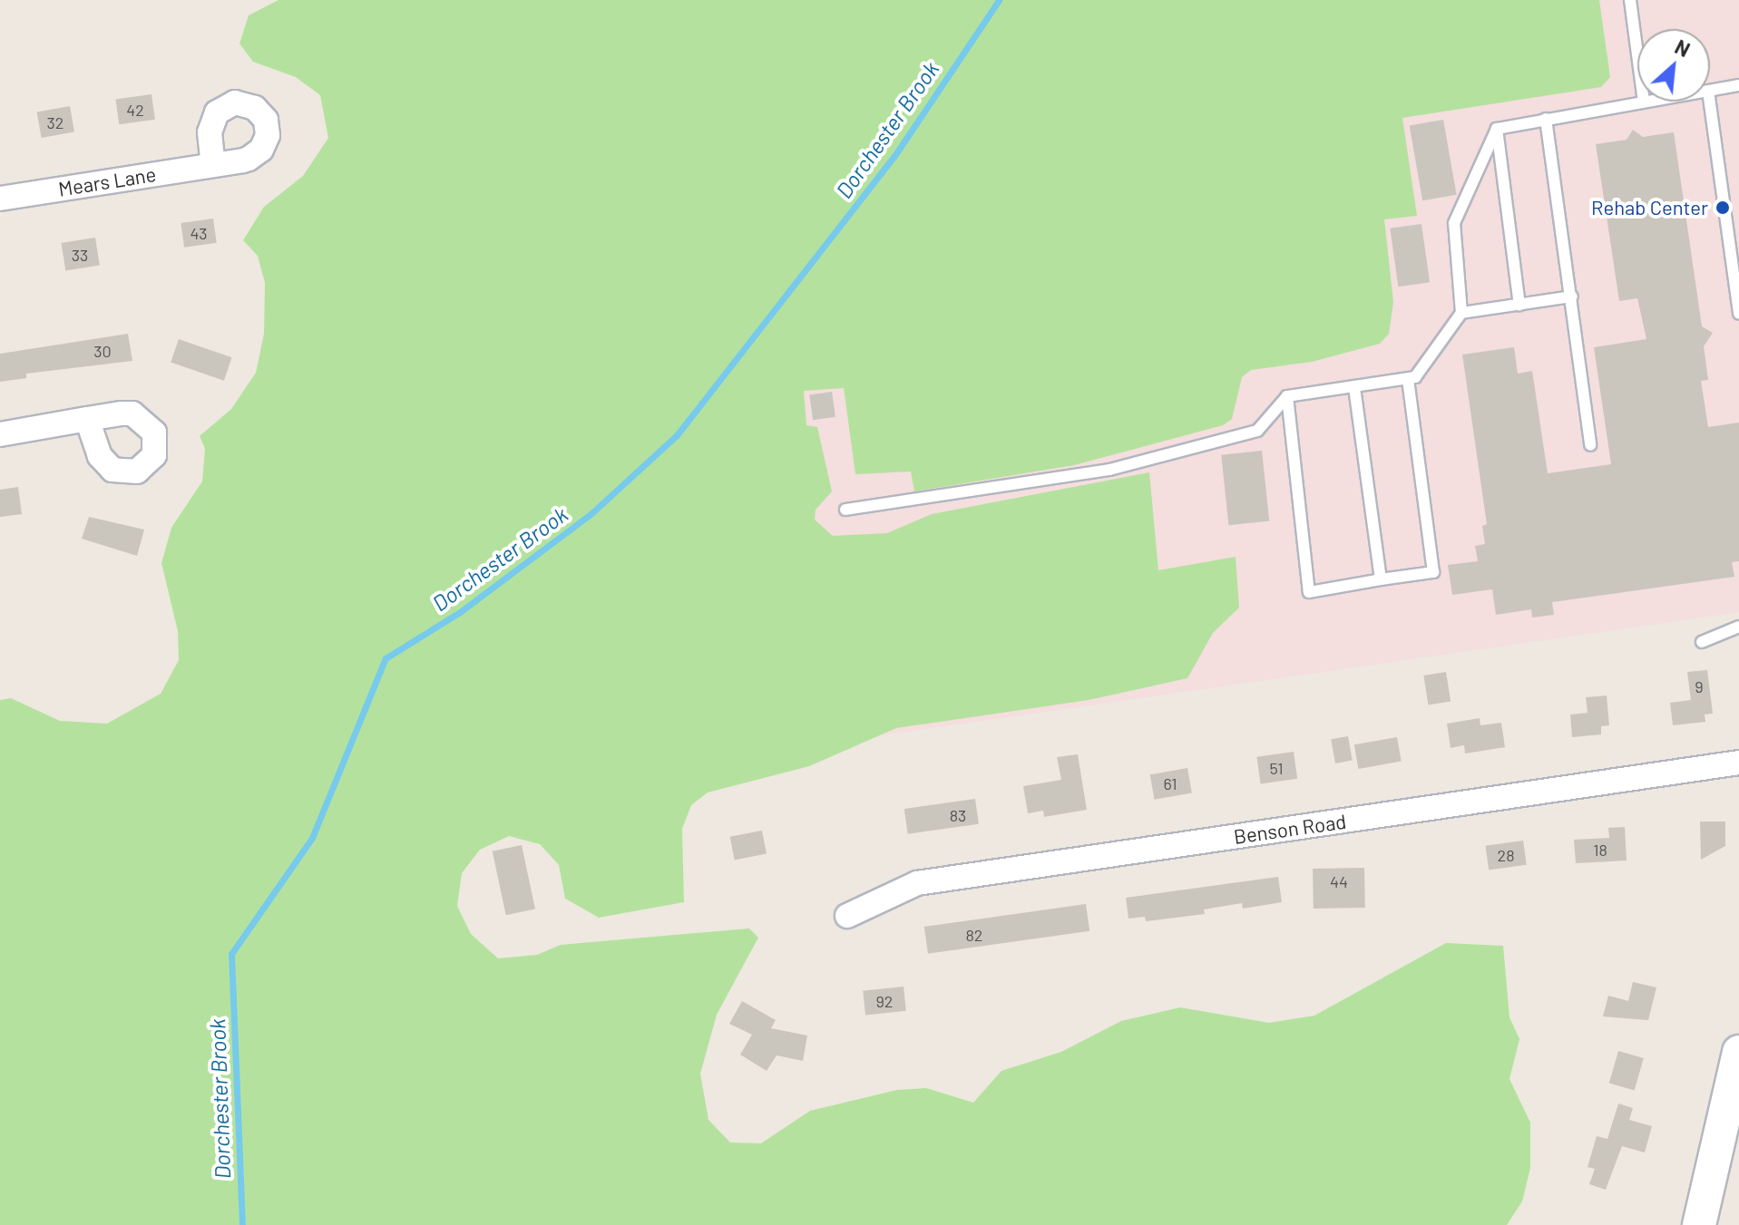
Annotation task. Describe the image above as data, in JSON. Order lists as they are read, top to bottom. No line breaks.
{"streets":{"street":["Mears Lane","Benson Road"]},"water":["Dorchester Brook"],"places":["Rehab Center"],"house_numbers":["42","32","43","33","30","9","51","61","83","18","28","44","82","92"],"north":"top right"}
